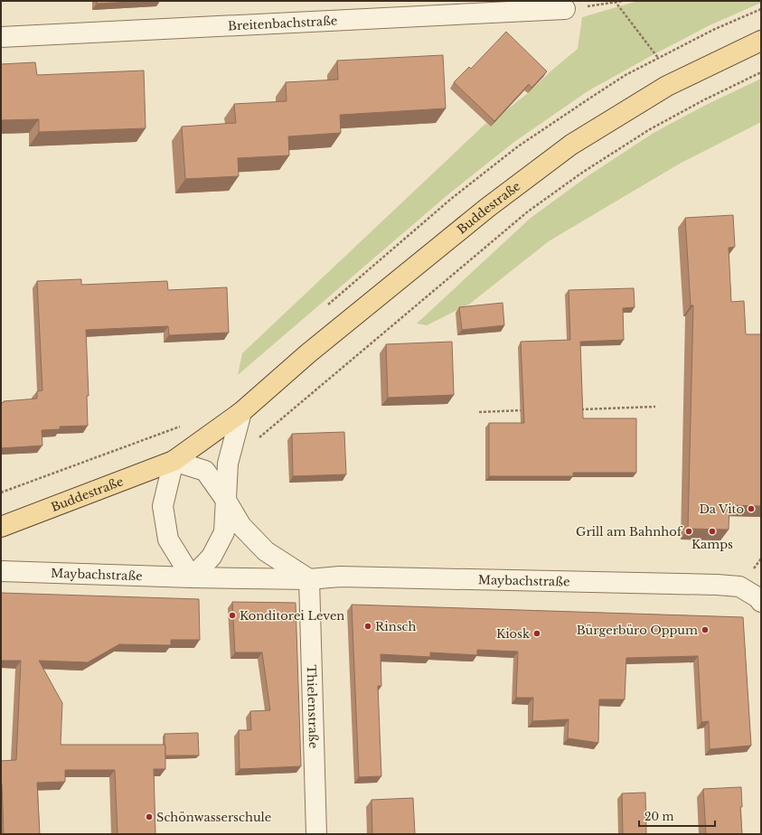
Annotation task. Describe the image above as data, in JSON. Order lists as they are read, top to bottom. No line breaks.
{"streets":{"main road":["Buddestraße"],"street":["Breitenbachstraße","Maybachstraße","Thielenstraße"]},"crossings":[["Maybachstraße","Thielenstraße"]],"places":["Da Vito","Grill am Bahnhof","Kamps","Konditorei Leven","Rinsch","Bürgerbüro Oppum","Kiosk","Schönwasserschule"],"scale_bar":"20 m"}
